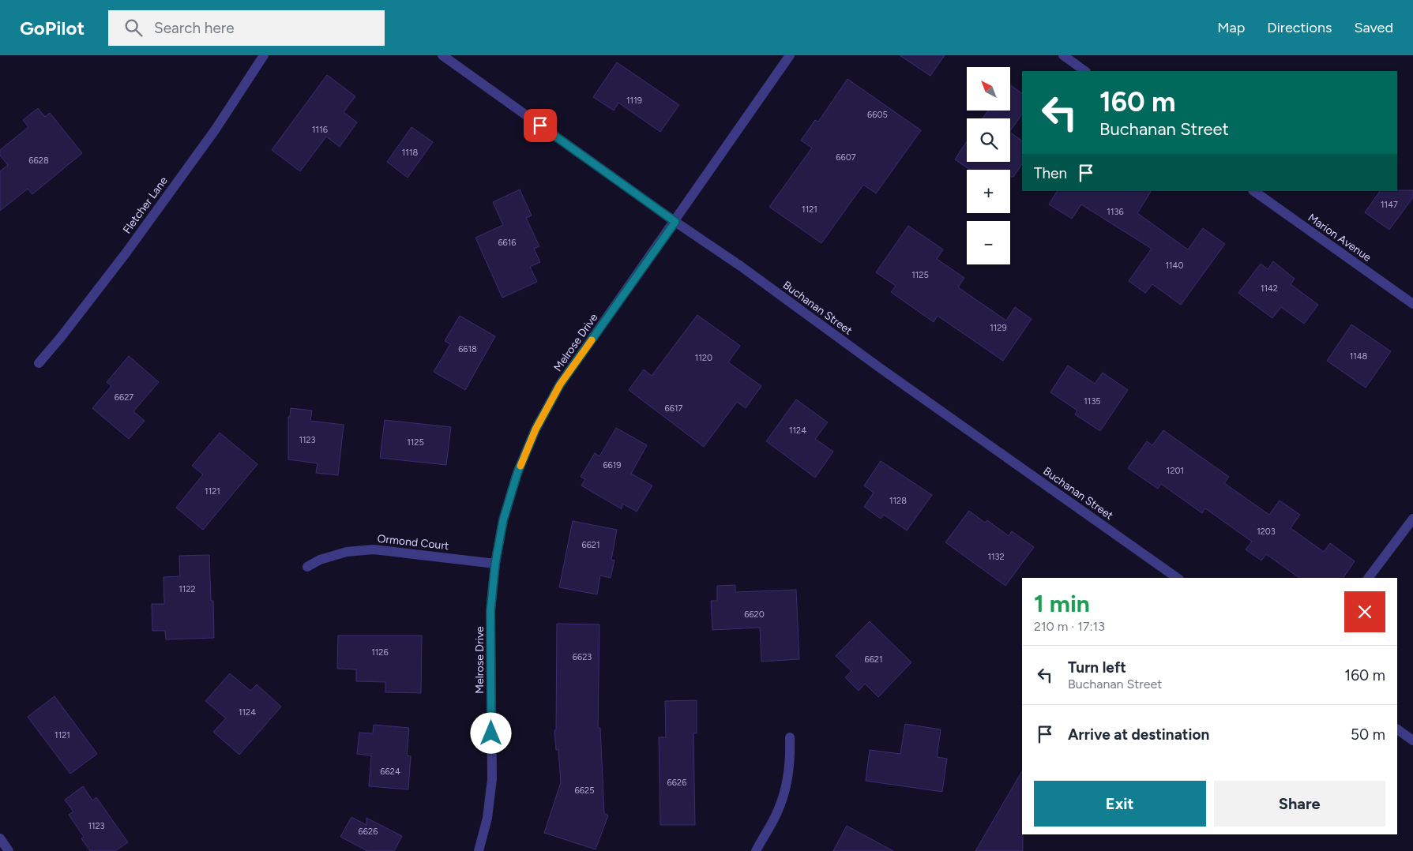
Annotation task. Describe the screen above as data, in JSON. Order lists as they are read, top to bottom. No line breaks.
{"streets":{"street":["Fletcher Lane","Marion Avenue","Buchanan Street","Melrose Drive","Ormond Court"]},"crossings":[["Buchanan Street","Melrose Drive"],["Melrose Drive","Ormond Court"]],"house_numbers":["1119","6605","1116","1118","6607","6628","1147","1121","1136","6616","1140","1125","1142","1129","6618","1148","1120","6627","1135","6617","1124","1123","1125","6619","1201","1121","1128","1203","6621","1132","1122","6620","1126","6623","6621","1124","1121","6624","6626","6625","1123","6626"],"north":"top left","page":{"header":"GoPilot","search":"Search here","nav":["Map","Directions","Saved"],"map_buttons":["+","−"],"turn":["160 m","Buchanan Street"],"then":"Then","heading":["1 min","210 m · 17:13"],"list":[{"name":"Turn left","note":"Buchanan Street","value":"160 m"},{"name":"Arrive at destination","value":"50 m"}],"buttons":["Exit","Share"]}}
